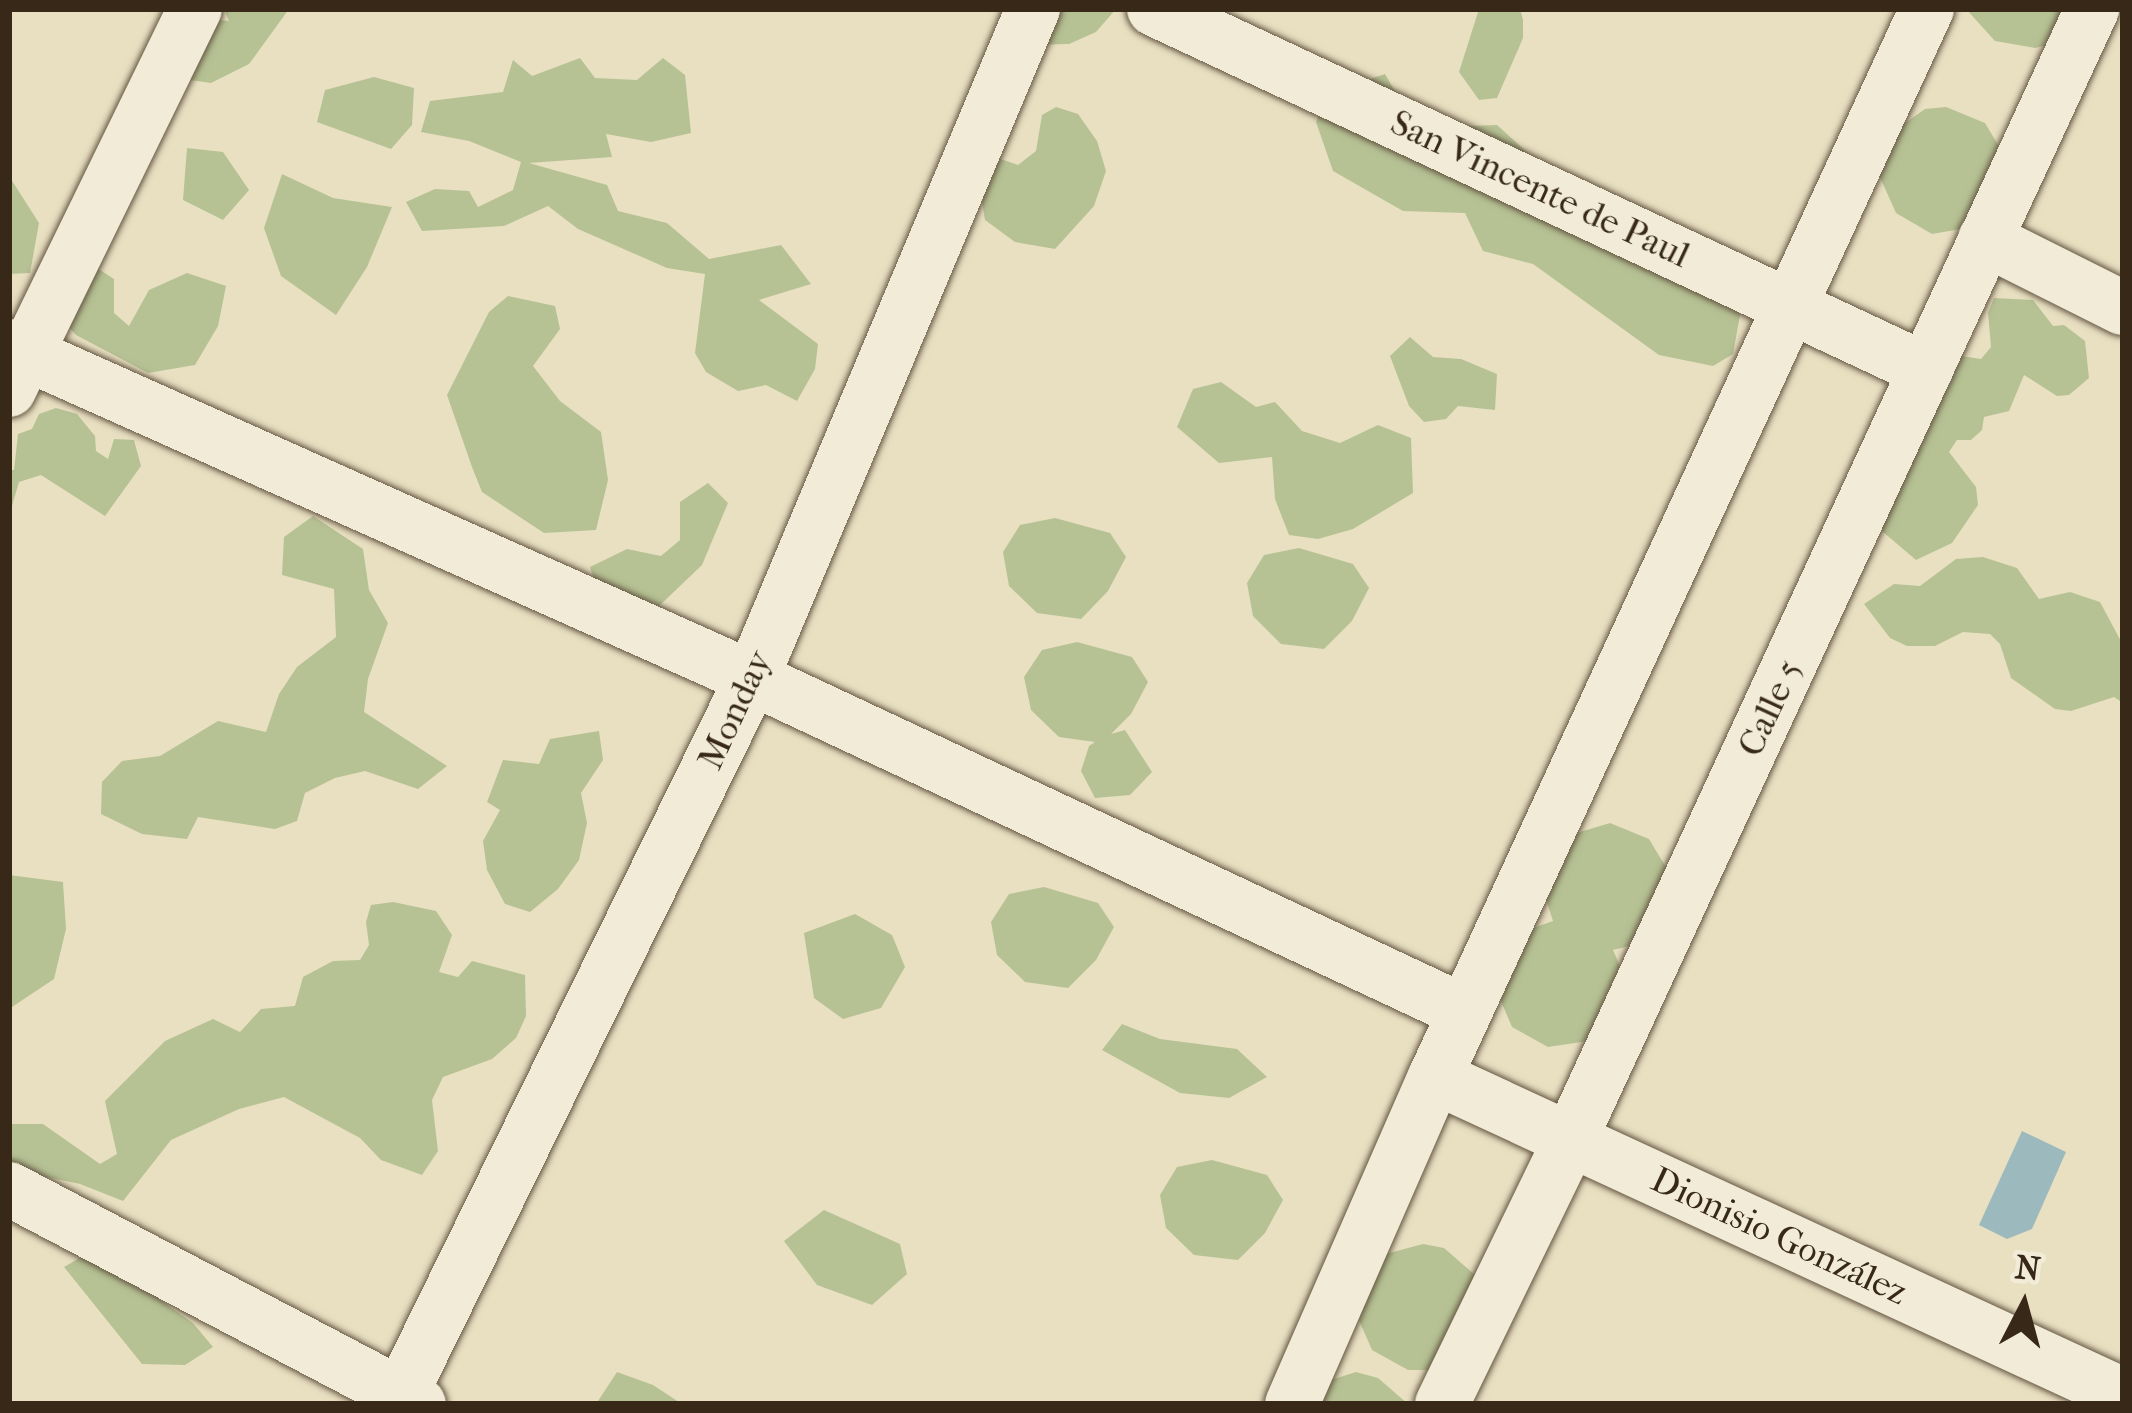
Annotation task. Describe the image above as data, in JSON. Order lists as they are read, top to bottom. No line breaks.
{"streets":{"street":["San Vincente de Paul","Calle 5","Monday","Dionisio González"]},"crossings":[["San Vincente de Paul","Calle 5"],["Calle 5","Dionisio González"]],"north":"top"}
